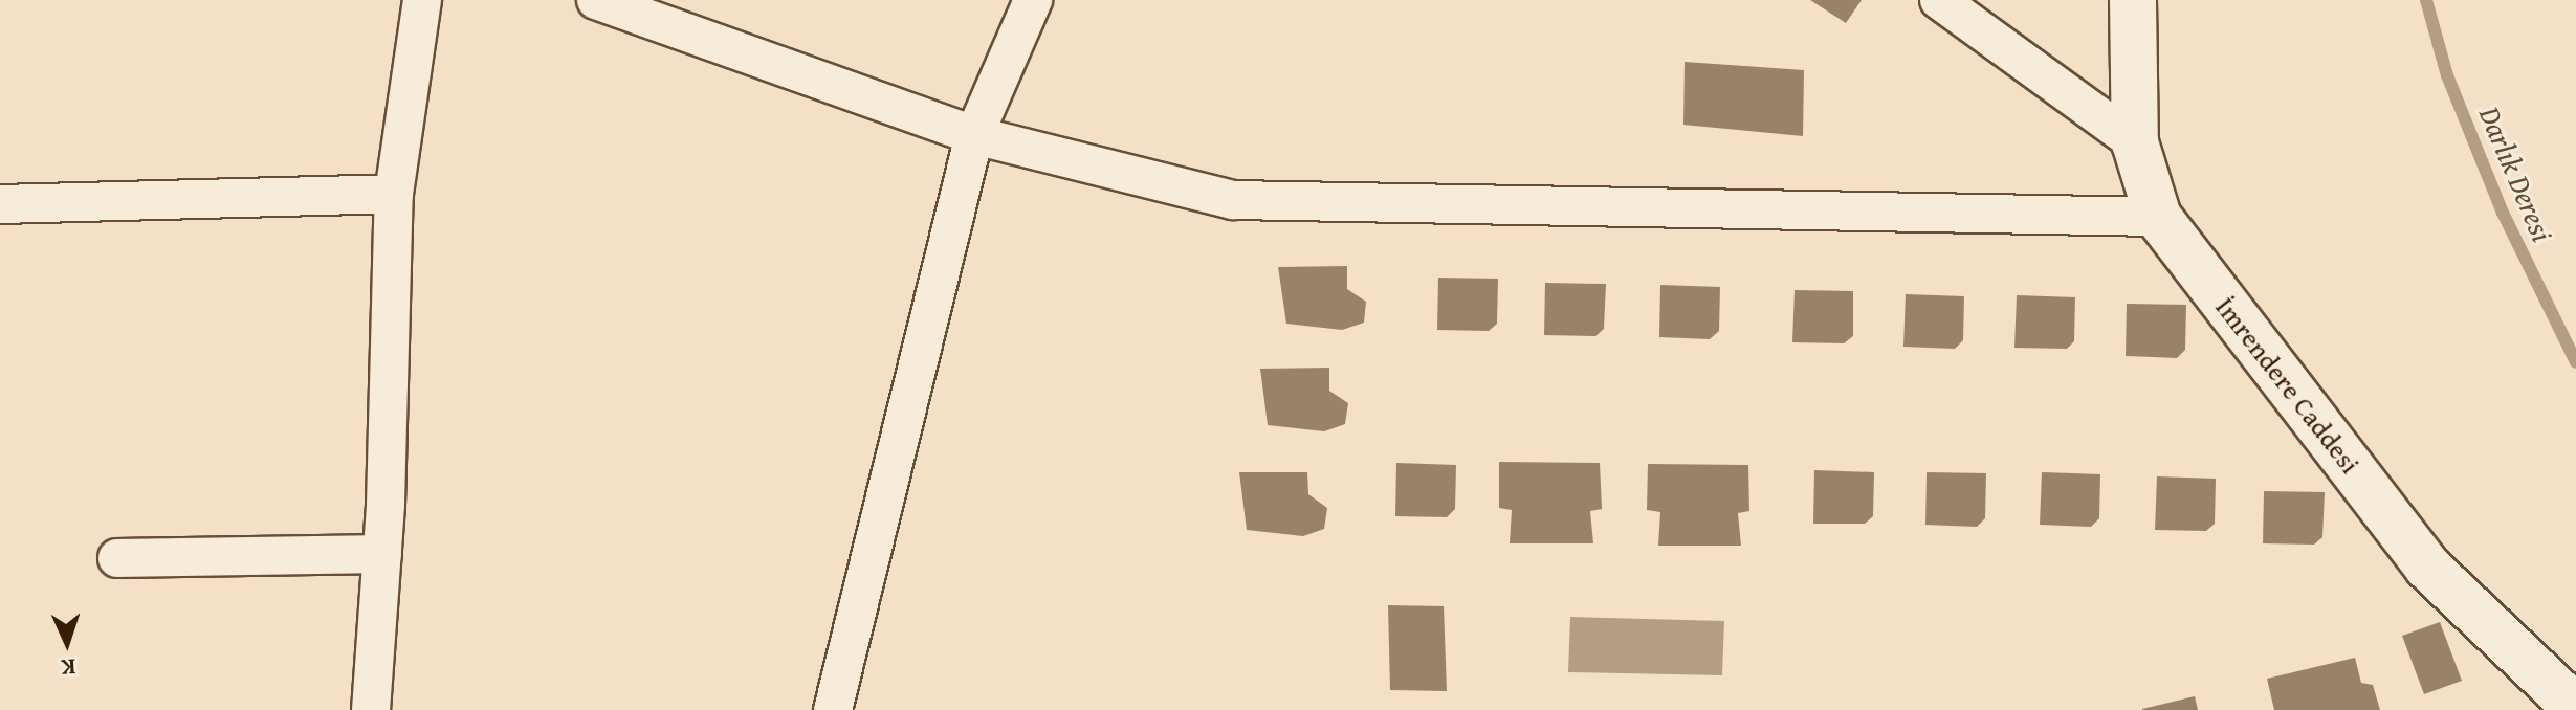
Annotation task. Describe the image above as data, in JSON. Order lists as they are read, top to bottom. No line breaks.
{"streets":{"street":["İmrendere Caddesi"]},"water":["Darlık Deresi"],"north":"bottom"}
